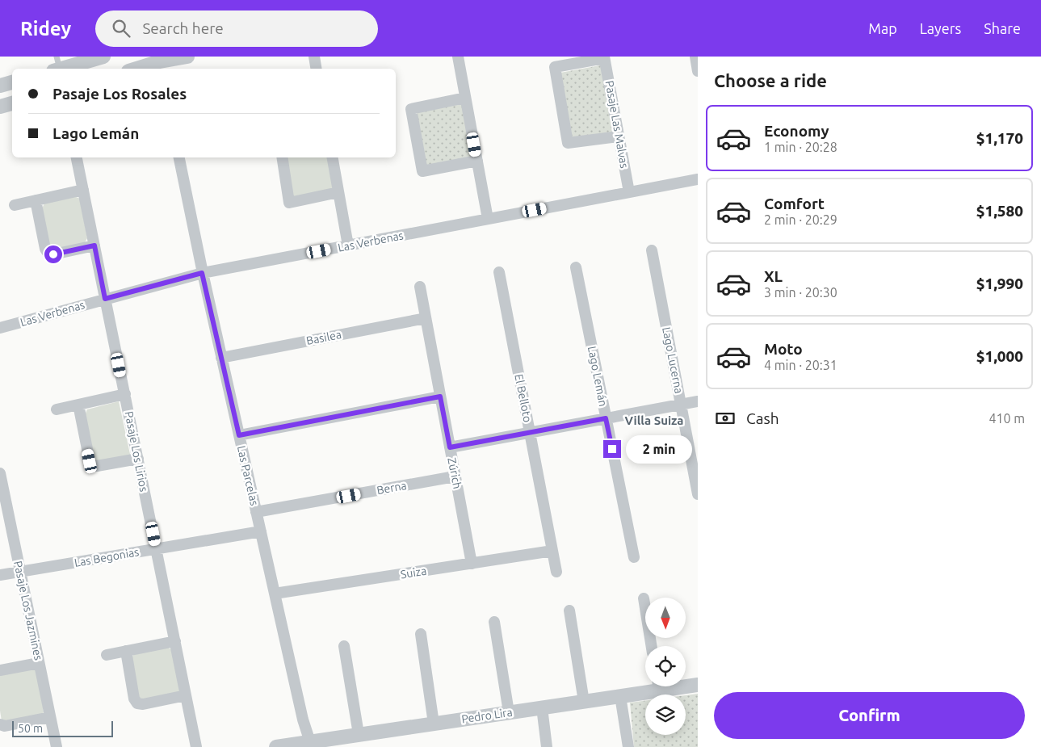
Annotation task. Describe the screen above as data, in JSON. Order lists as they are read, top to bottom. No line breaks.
{"streets":{"street":["Pasaje Las Malvas","Las Verbenas","Basilea","Lago Lucerna","Lago Lemán","El Belloto","Pasaje Los Lirios","Zúrich","Las Parcelas","Berna","Las Begonias","Suiza","Pasaje Los Jazmines","Pedro Lira"]},"crossings":[["Pasaje Las Malvas","Las Verbenas"],["Las Verbenas","Pasaje Los Lirios"],["Las Verbenas","Las Parcelas"],["Basilea","Zúrich"],["Basilea","Las Parcelas"],["El Belloto","Suiza"],["Pasaje Los Lirios","Las Begonias"],["Zúrich","Berna"],["Zúrich","Suiza"],["Las Parcelas","Berna"],["Las Parcelas","Las Begonias"],["Las Parcelas","Suiza"],["Las Parcelas","Pedro Lira"],["Las Begonias","Pasaje Los Jazmines"]],"districts":["Villa Suiza"],"scale_bar":"50 m","north":"bottom","page":{"header":"Ridey","search":"Search here","nav":["Map","Layers","Share"],"heading":"Choose a ride","banner":["Pasaje Los Rosales","Lago Lemán"],"list":[{"name":"Economy","note":"1 min · 20:28","value":"$1,170"},{"name":"Comfort","note":"2 min · 20:29","value":"$1,580"},{"name":"XL","note":"3 min · 20:30","value":"$1,990"},{"name":"Moto","note":"4 min · 20:31","value":"$1,000"}],"pay":["Cash","410 m"],"bubble":"2 min","buttons":"Confirm","scale":"50 m"}}
